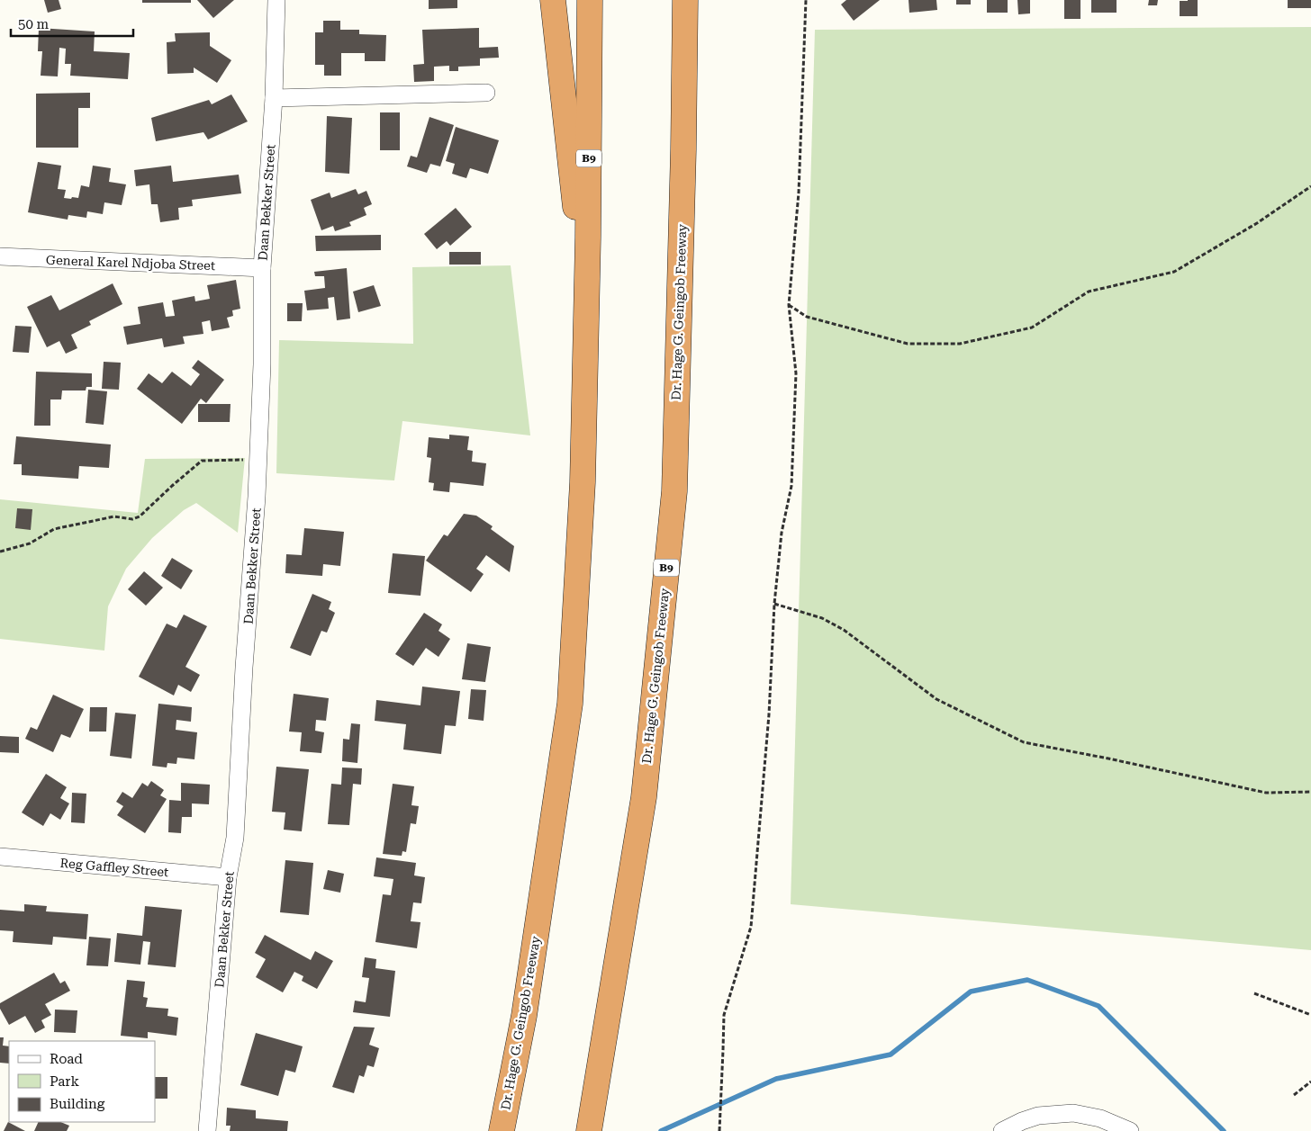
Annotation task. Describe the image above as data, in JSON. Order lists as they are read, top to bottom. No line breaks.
{"streets":{"highway":["B9","Dr. Hage G. Geingob Freeway"],"street":["Daan Bekker Street","General Karel Ndjoba Street","Reg Gaffley Street"]},"crossings":[["Daan Bekker Street","General Karel Ndjoba Street"],["Daan Bekker Street","Reg Gaffley Street"]],"legend":["Road","Park","Building"],"scale_bar":"50 m"}
